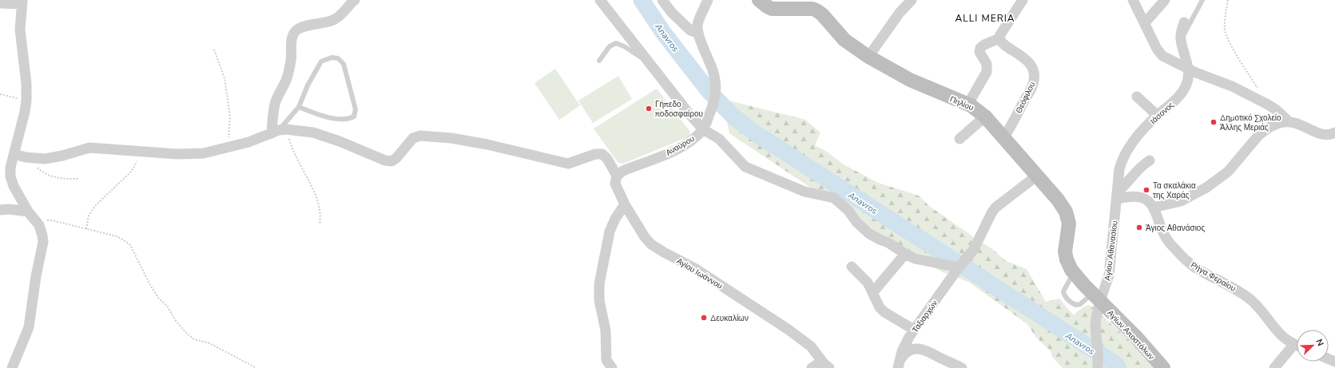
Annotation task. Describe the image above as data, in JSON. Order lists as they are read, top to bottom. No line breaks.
{"streets":{"main road":["Πηλίου","Αγίων Αποστόλων"],"street":["Θεόφιλου","Ιάσονος","Αναύρου","Αγίου Αθανασίου","Αγίου Ιωάννου","Ρήγα Φεραίου","Ταξιαρχών"]},"crossings":[["Θεόφιλου","Πηλίου"],["Πηλίου","Αγίου Αθανασίου"],["Πηλίου","Ταξιαρχών"],["Πηλίου","Αγίων Αποστόλων"],["Ιάσονος","Αγίου Αθανασίου"],["Ιάσονος","Ρήγα Φεραίου"],["Αναύρου","Αγίου Ιωάννου"],["Αγίου Αθανασίου","Ρήγα Φεραίου"],["Αγίου Αθανασίου","Αγίων Αποστόλων"]],"districts":["ALLI MERIA"],"water":["Anavros"],"places":["Γήπεδο ποδοσφαίρου","Δημοτικό Σχολείο Άλλης Μεριάς","Τα σκαλάκια της Χαράς","Άγιος Αθανάσιος","Δευκαλίων"],"north":"top right"}
